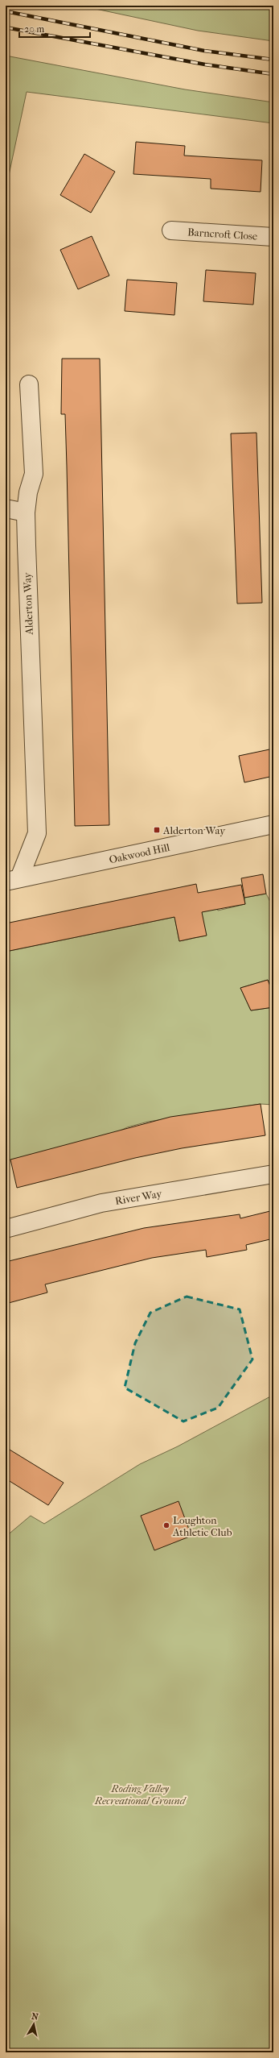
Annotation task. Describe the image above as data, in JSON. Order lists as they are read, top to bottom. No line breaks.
{"streets":{"street":["Barncroft Close","Alderton Way","Oakwood Hill","River Way"]},"crossings":[["Alderton Way","Oakwood Hill"]],"parks":["Roding Valley Recreational Ground"],"places":{"transit":["Alderton Way"],"other":["Loughton Athletic Club"]},"scale_bar":"20 m","north":"top"}
